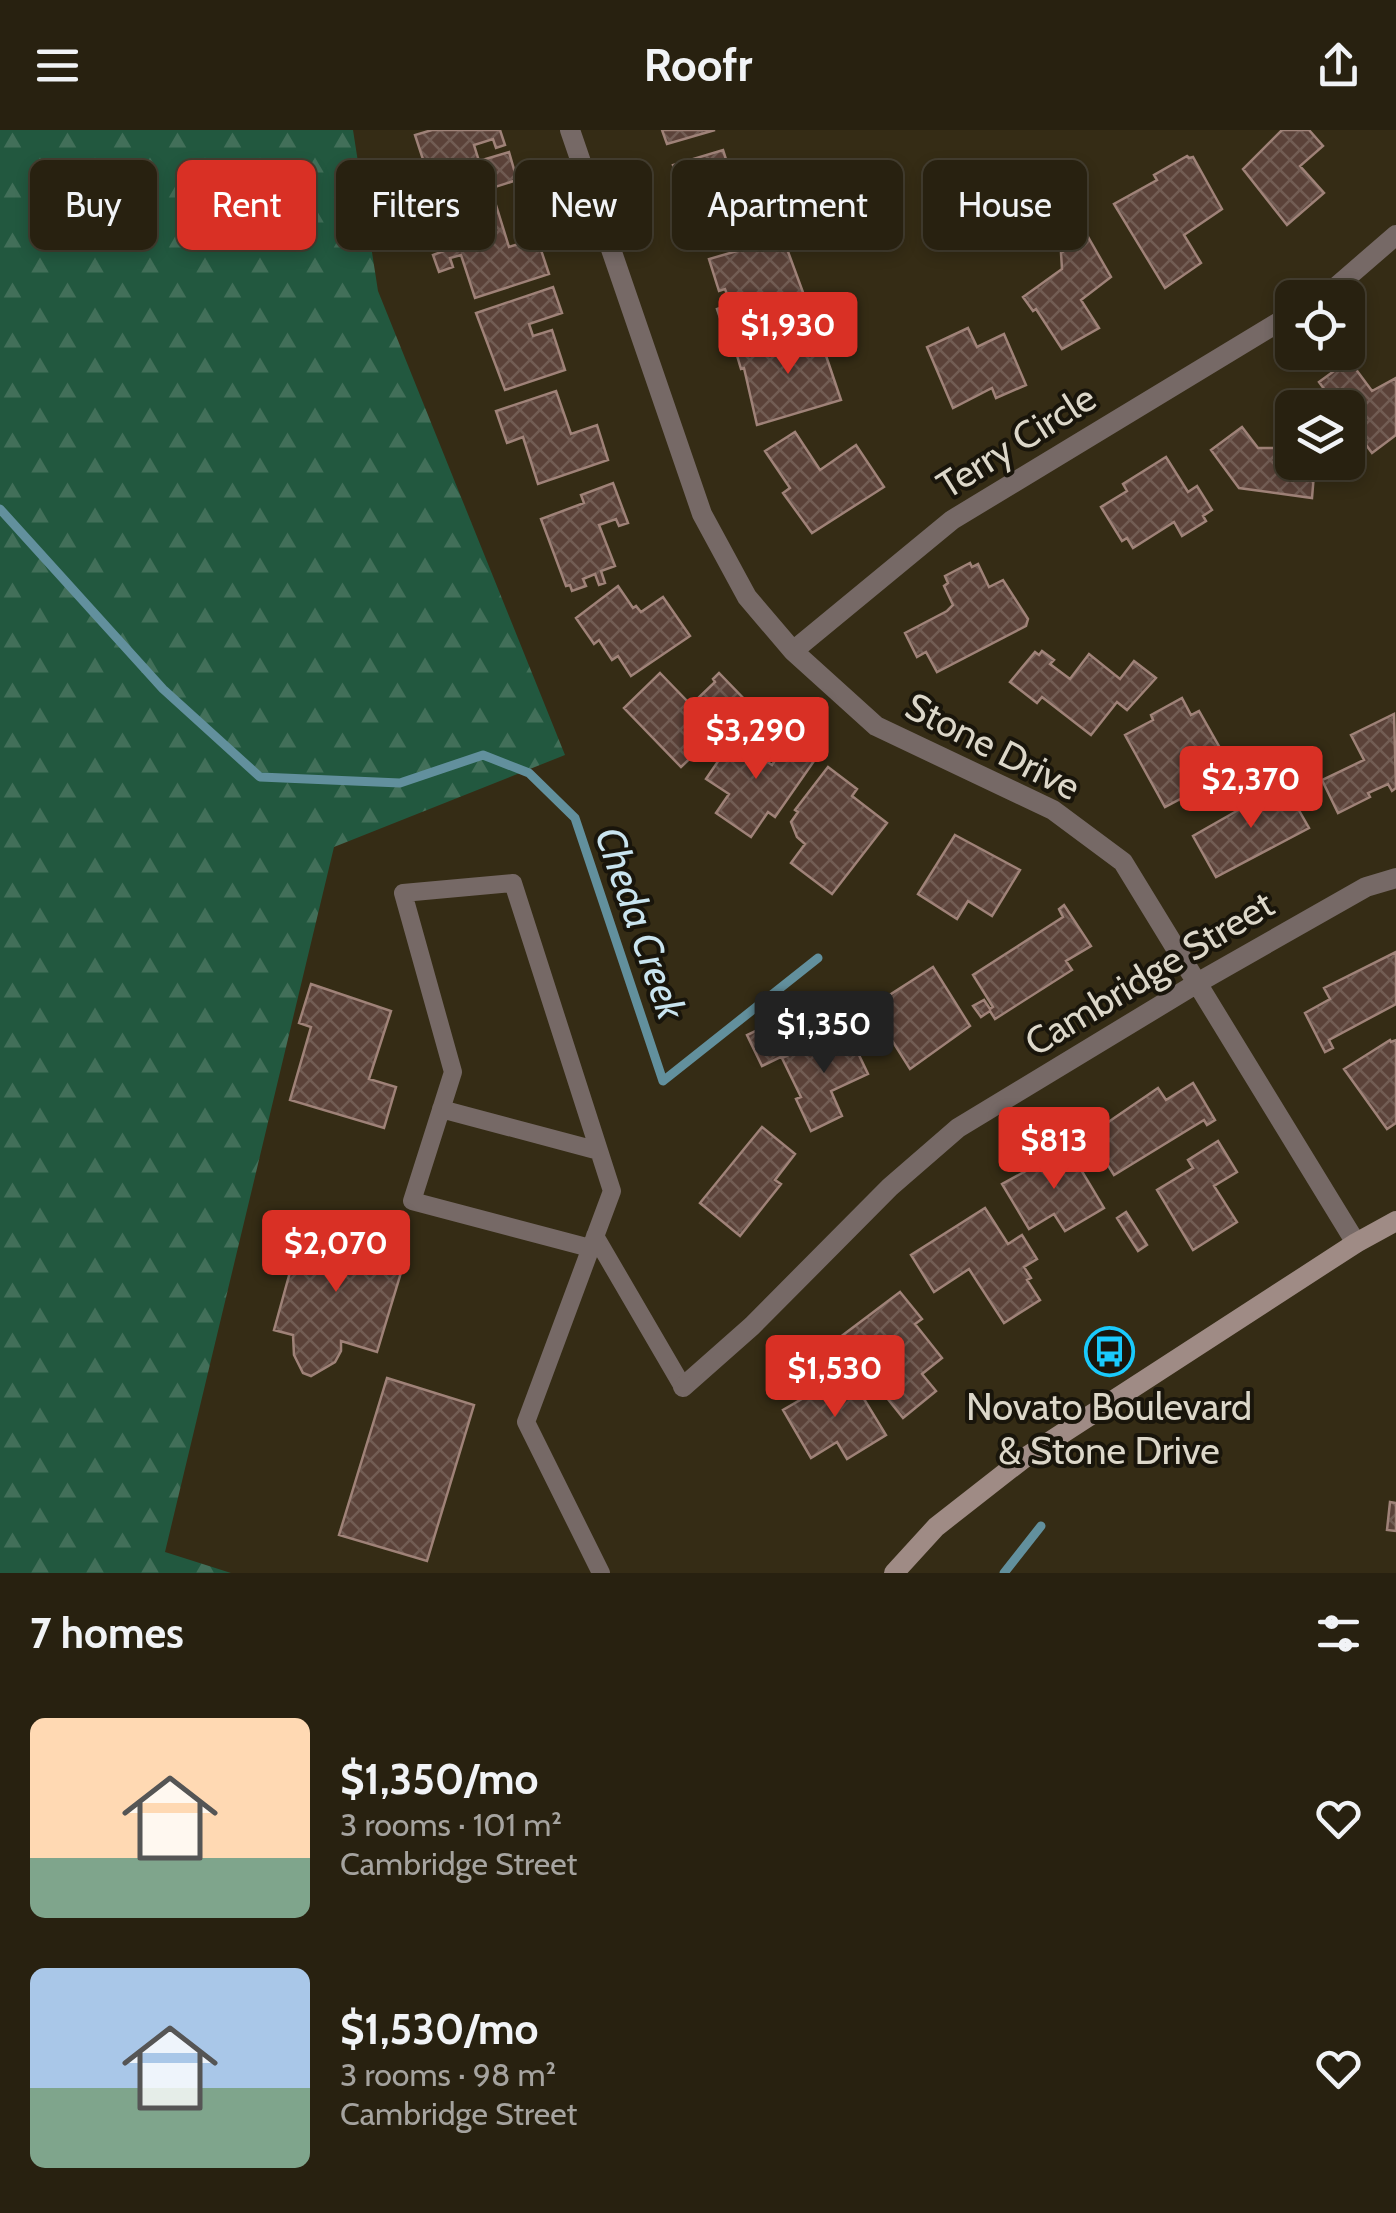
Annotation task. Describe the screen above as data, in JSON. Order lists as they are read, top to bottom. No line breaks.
{"streets":{"street":["Terry Circle","Stone Drive","Cambridge Street"]},"crossings":[["Terry Circle","Stone Drive"],["Stone Drive","Cambridge Street"]],"water":["Cheda Creek"],"places":{"bus stop":["Novato Boulevard & Stone Drive"]},"page":{"header":"Roofr","chip":["Buy","Rent","Filters","New","Apartment","House"],"price":["$1,930","$3,290","$2,370","$1,350","$813","$2,070","$1,530"],"heading":"7 homes","list":[{"name":"$1,350/mo","note":"3 rooms · 101 m² · Cambridge Street"},{"name":"$1,530/mo","note":"3 rooms · 98 m² · Cambridge Street"}]}}
